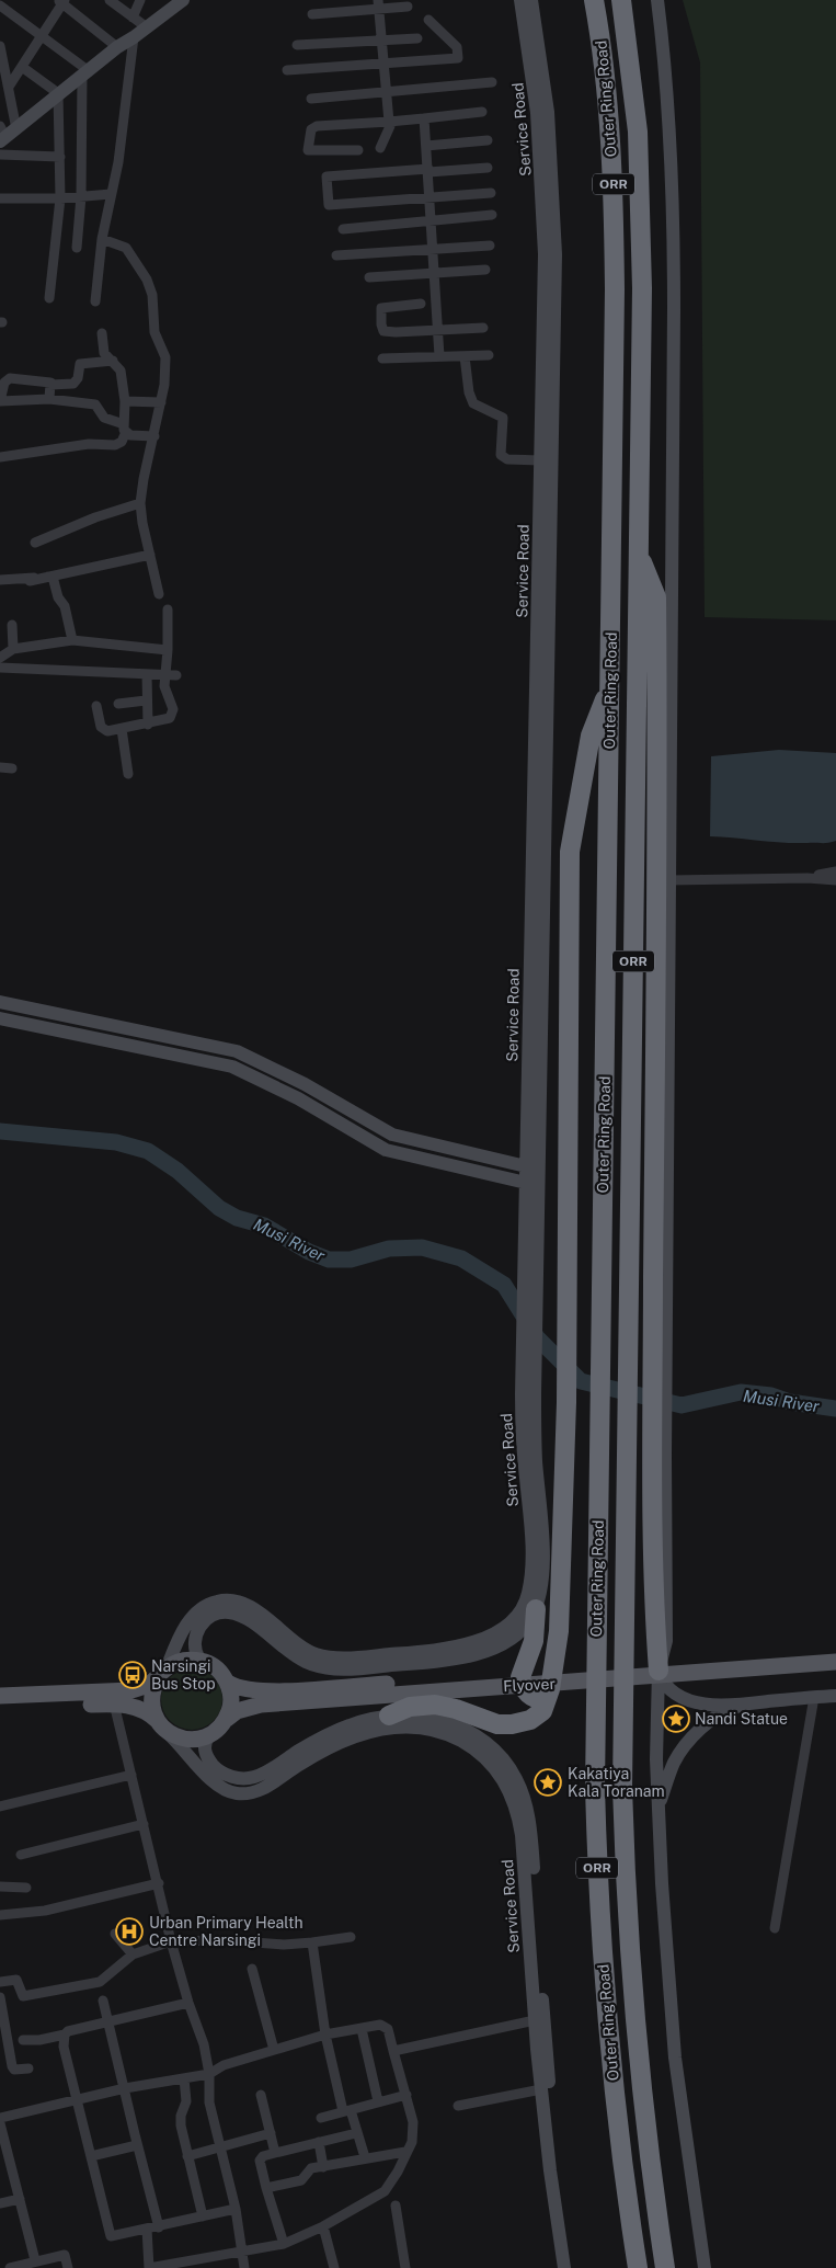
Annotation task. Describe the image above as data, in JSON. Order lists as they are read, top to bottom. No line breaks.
{"streets":{"highway":["Outer Ring Road","ORR"],"main road":["Service Road","Flyover"]},"crossings":[["Service Road","Flyover"]],"water":["Musi River"],"places":{"bus stop":["Narsingi Bus Stop"],"place":["Nandi Statue","Kakatiya Kala Toranam"],"hospital":["Urban Primary Health Centre Narsingi"]}}
